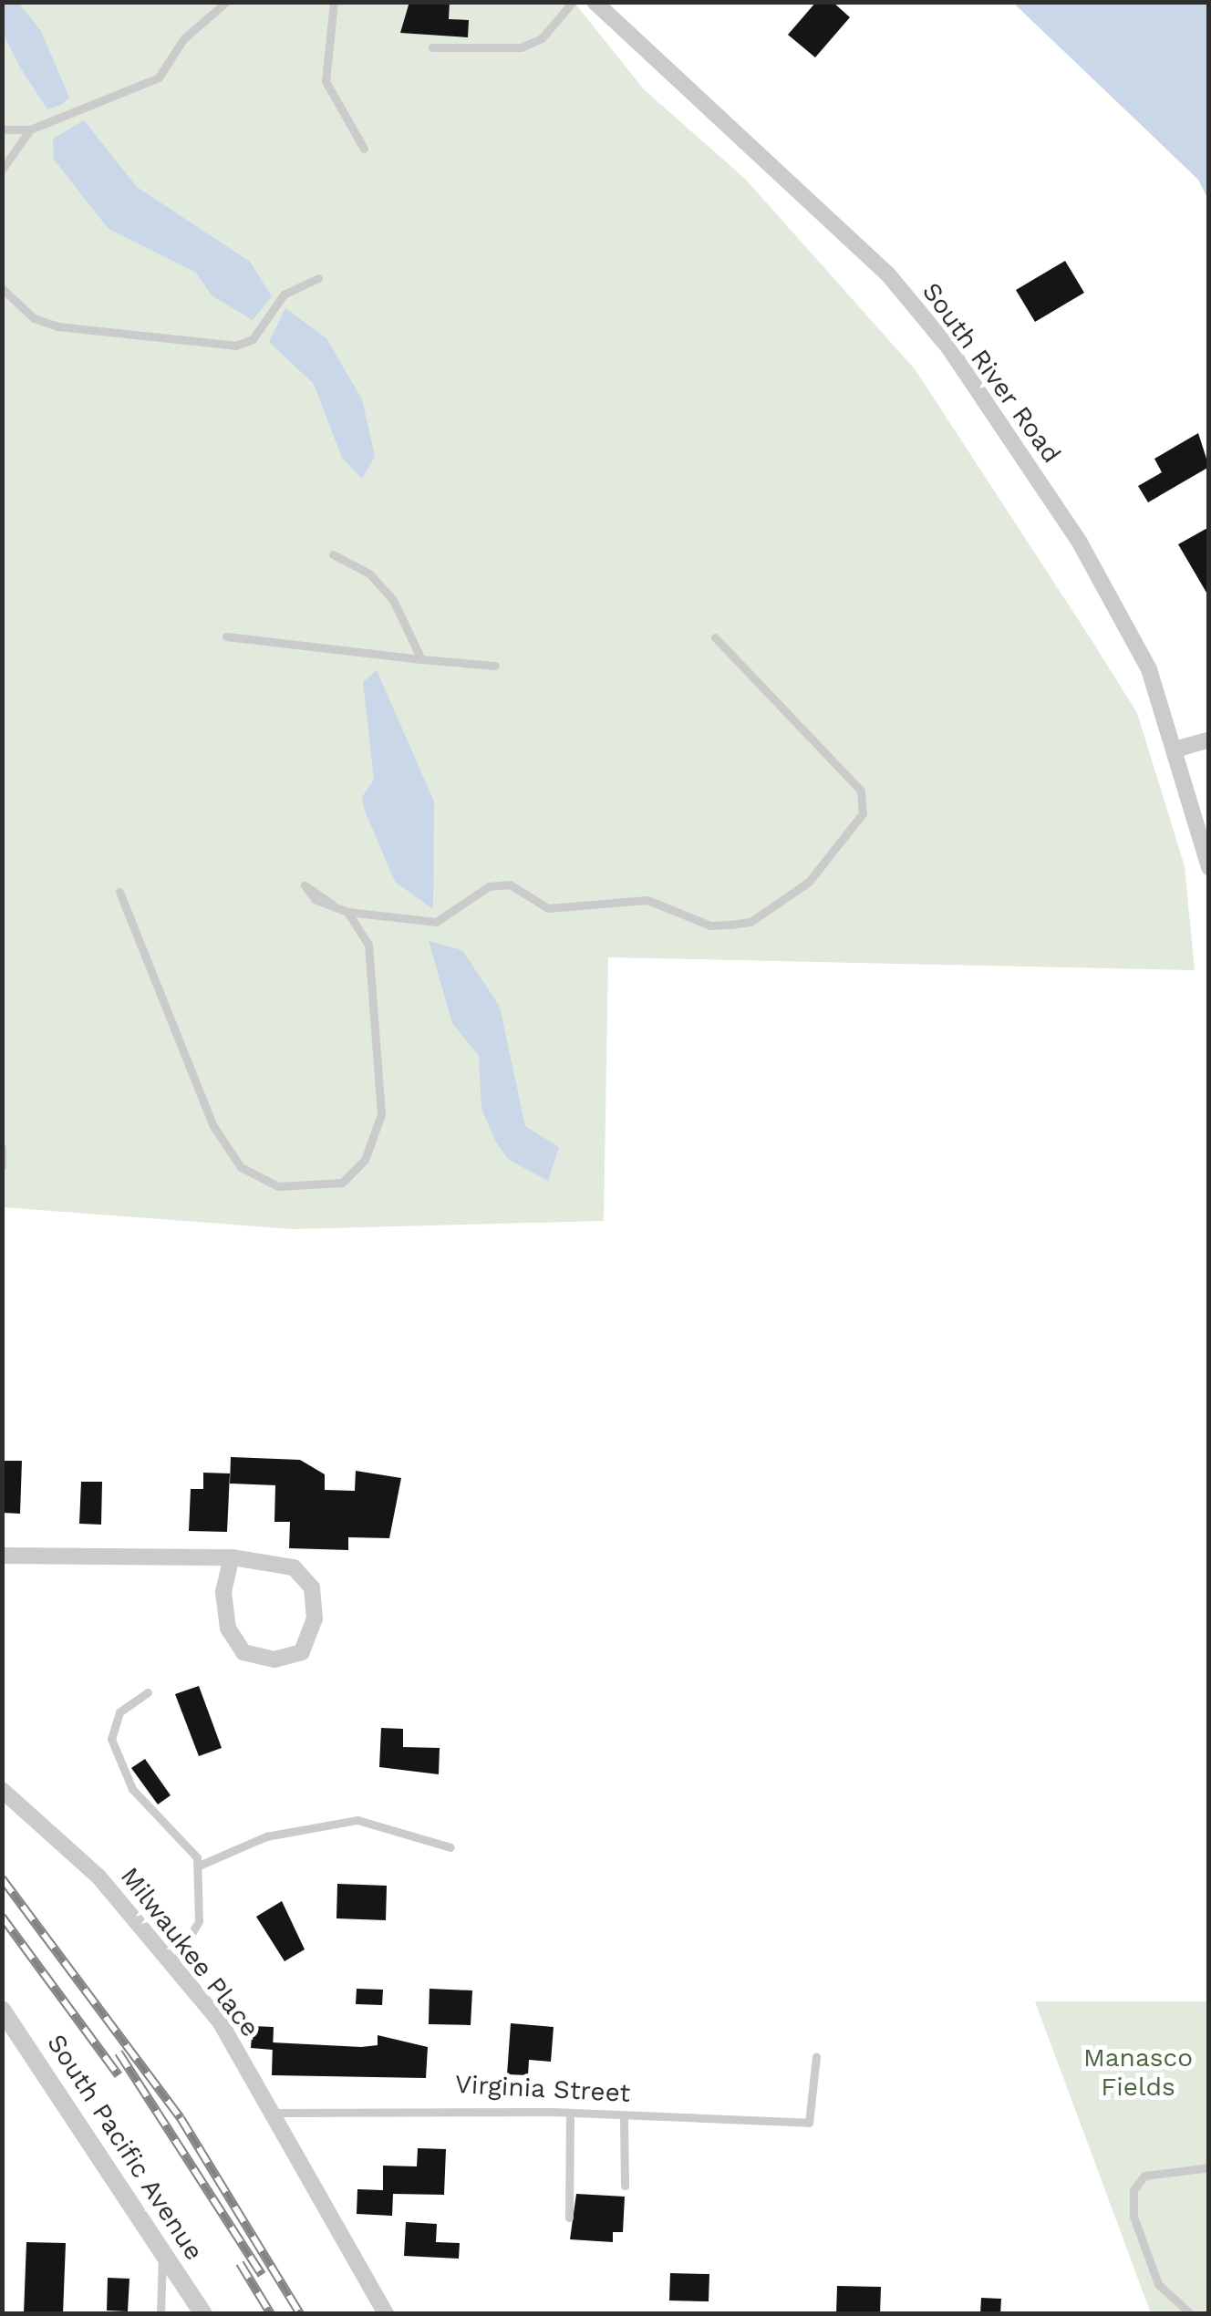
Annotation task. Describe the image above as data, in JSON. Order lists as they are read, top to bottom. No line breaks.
{"streets":{"street":["South River Road","Milwaukee Place","South Pacific Avenue"],"lane":["Virginia Street"]},"crossings":[["Milwaukee Place","Virginia Street"]],"parks":["Manasco Fields"]}
